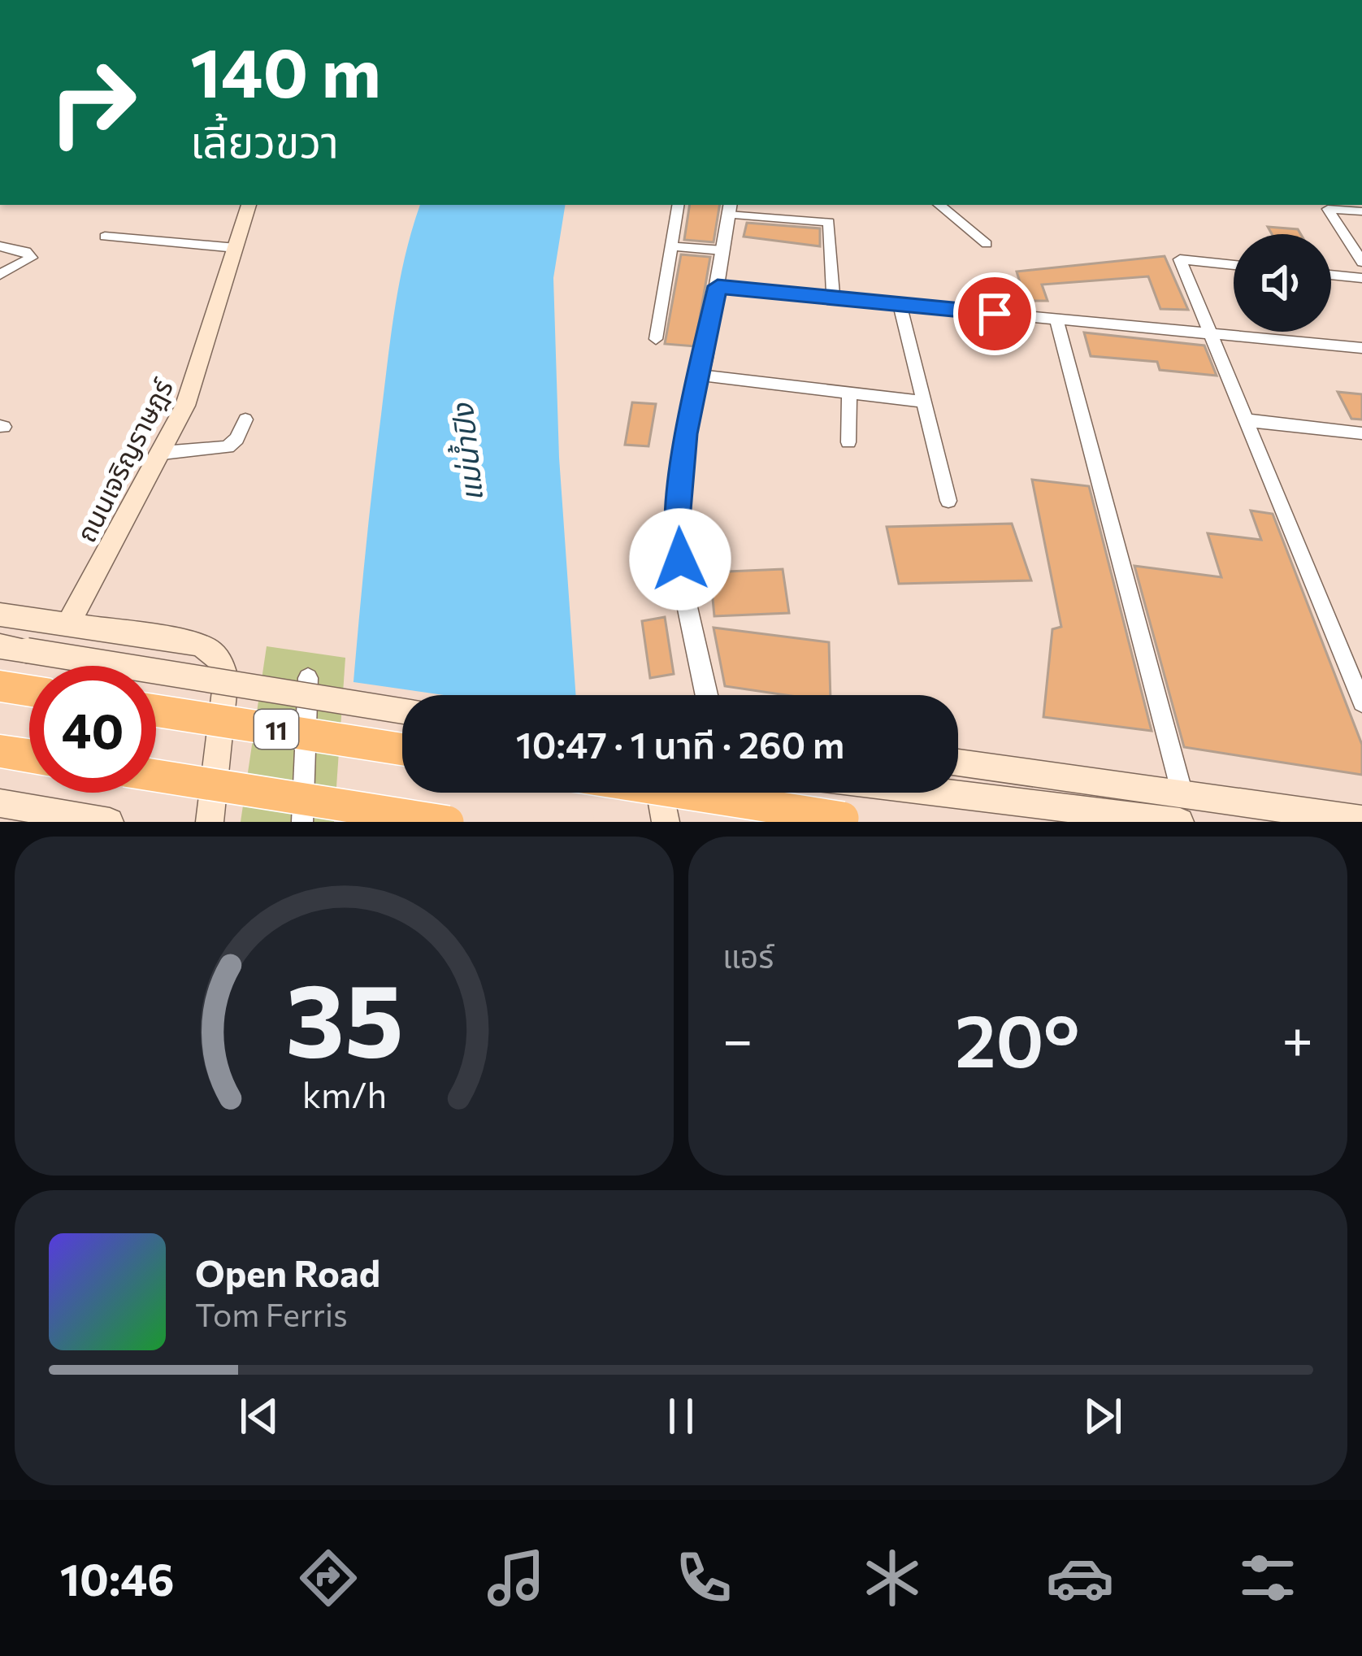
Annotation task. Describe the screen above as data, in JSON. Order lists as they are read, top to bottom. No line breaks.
{"streets":{"highway":["11"],"main road":["ถนนเจริญราษฎร์"]},"water":["แม่น้ำปิง"],"page":{"turn":["140 m","เลี้ยวขวา"],"limit":"40","trip":"10:47 · 1 นาที · 260 m","tile":"แอร์","heat":["−","20°","+"],"song":["Open Road","Tom Ferris"],"tabs":"10:46","gauge":["35","km/h"]}}
